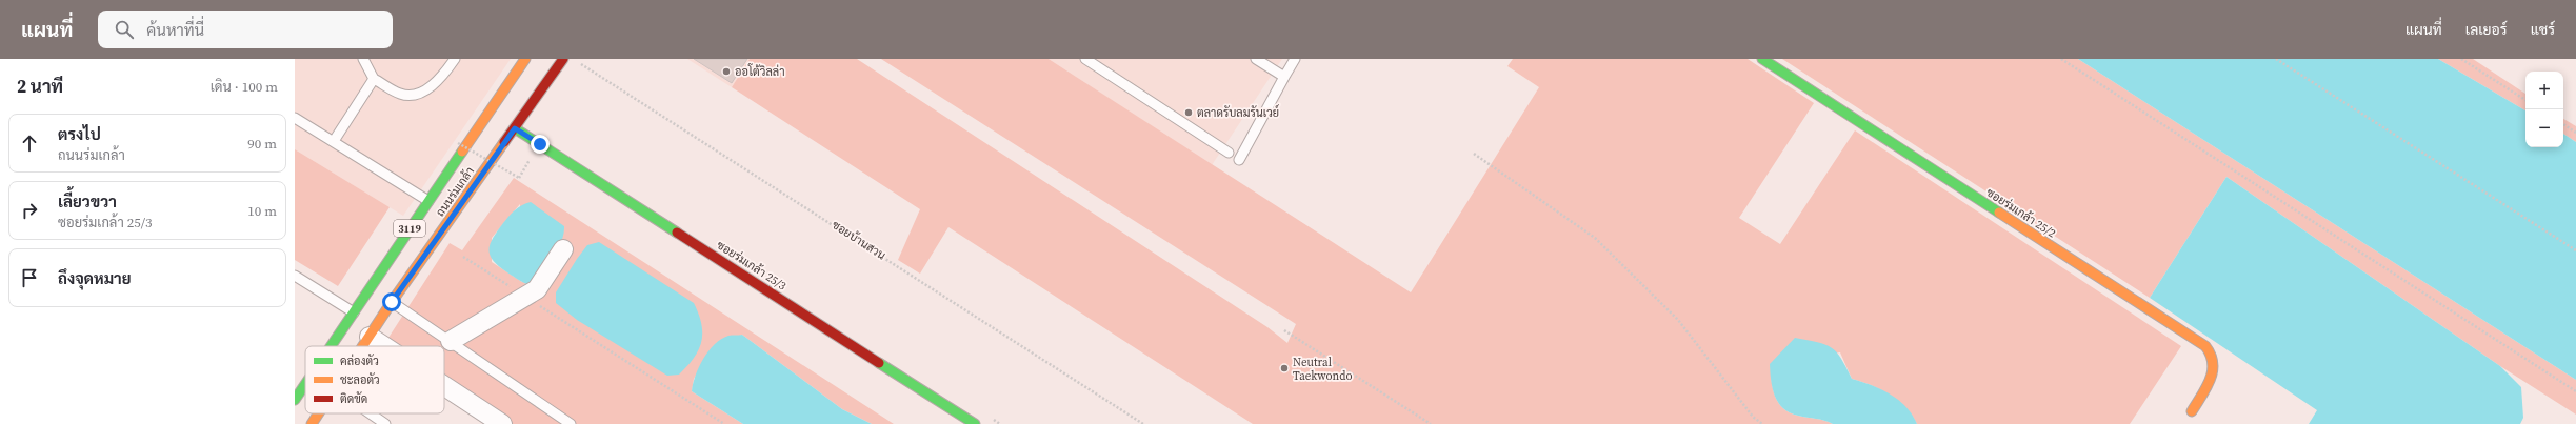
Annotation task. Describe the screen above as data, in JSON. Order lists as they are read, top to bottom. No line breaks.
{"streets":{"street":["ถนนร่มเกล้า","ซอยร่มเกล้า 25/2","3119","ซอยร่มเกล้า 25/3"],"path":["ซอยบ้านสวน"]},"crossings":[["ถนนร่มเกล้า","ซอยร่มเกล้า 25/3"]],"places":["ออโต้วิลล่า","ตลาดรับลมรันเวย์","Neutral Taekwondo"],"legend":["คล่องตัว","ชะลอตัว","ติดขัด"],"page":{"header":"แผนที่","search":"ค้นหาที่นี่","nav":["แผนที่","เลเยอร์","แชร์"],"heading":["2 นาที","เดิน · 100 m"],"map_buttons":["+","−"],"list":[["ตรงไป","ถนนร่มเกล้า","90 m"],["เลี้ยวขวา","ซอยร่มเกล้า 25/3","10 m"],"ถึงจุดหมาย"]}}
